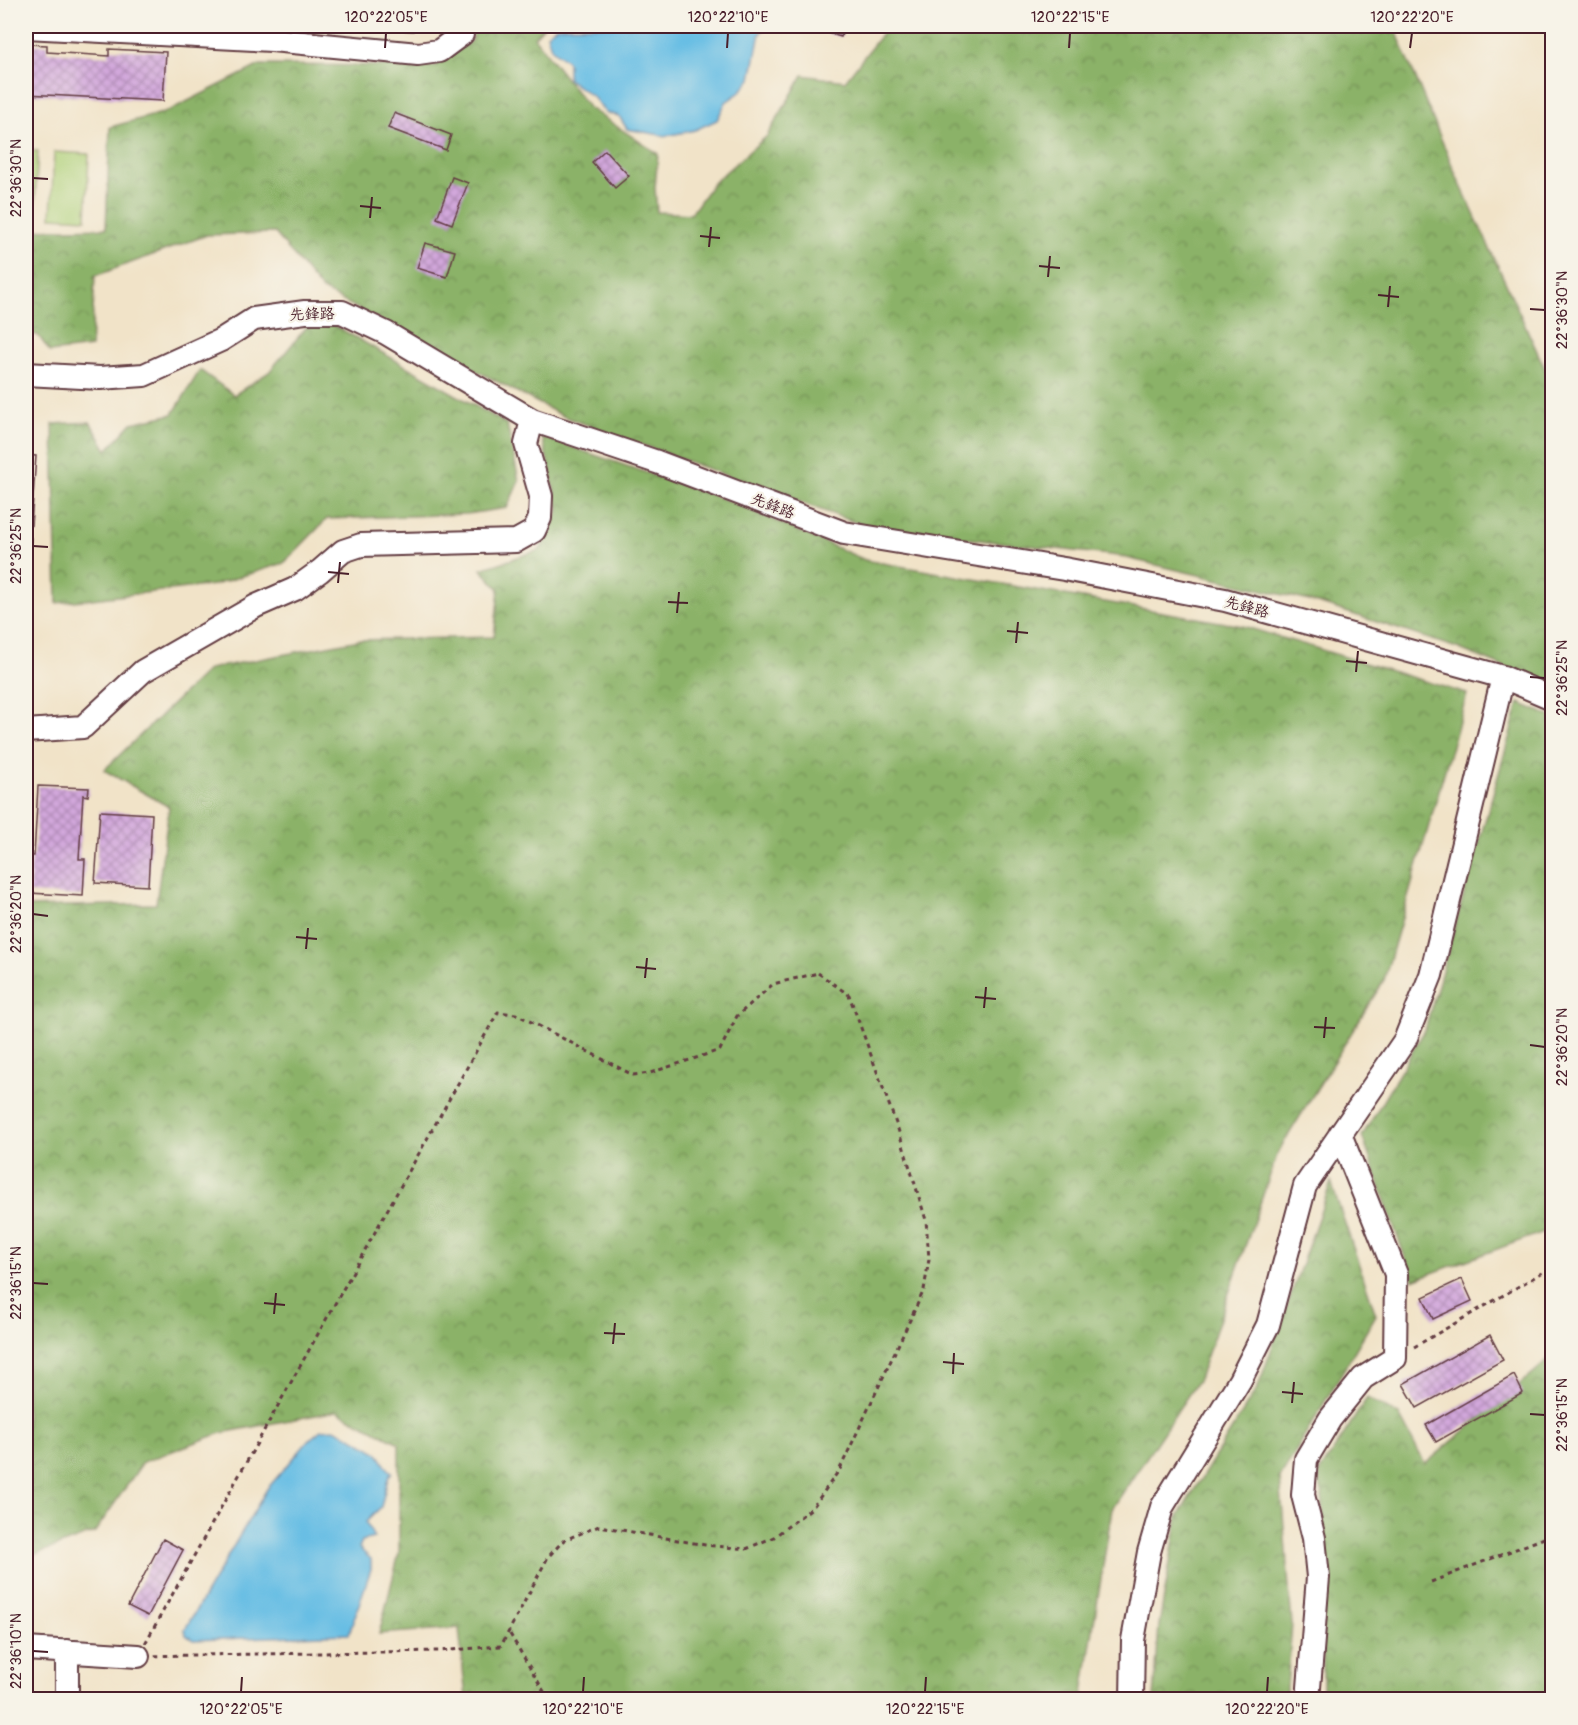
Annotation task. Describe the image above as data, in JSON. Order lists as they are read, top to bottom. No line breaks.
{"streets":{"street":["先鋒路"]},"coordinates":["120°22'05\"E","120°22'10\"E","120°22'15\"E","120°22'20\"E","22°36'30\"N","22°36'25\"N","22°36'20\"N","22°36'15\"N","22°36'10\"N"]}
